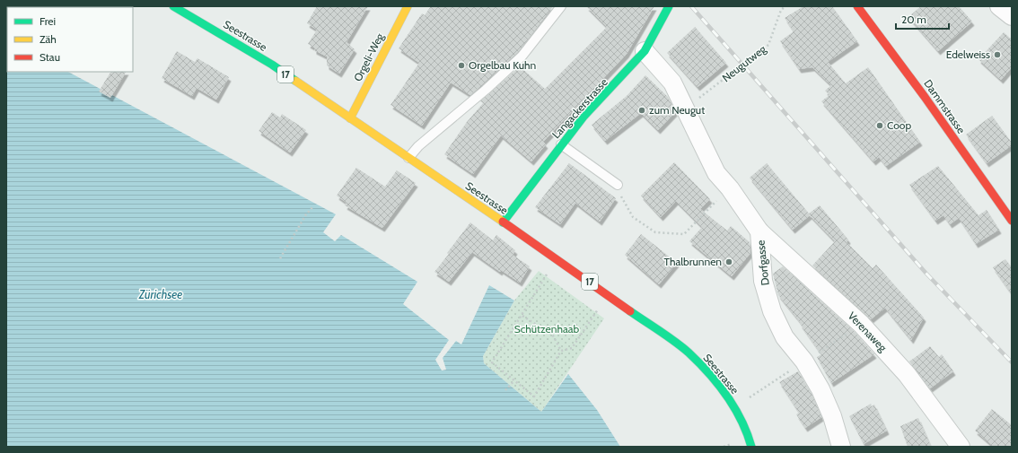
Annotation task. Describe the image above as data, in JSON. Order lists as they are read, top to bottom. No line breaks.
{"streets":{"main road":["Seestrasse","Orgeli-Weg","17","Dammstrasse","Langackerstrasse"],"street":["Dorfgasse","Verenaweg"],"path":["Neugutweg"]},"crossings":[["Seestrasse","Orgeli-Weg"],["Seestrasse","Langackerstrasse"],["Neugutweg","Dorfgasse"],["Langackerstrasse","Dorfgasse"],["Dorfgasse","Verenaweg"]],"water":["Zürichsee"],"parks":["Schützenhaab"],"places":["Edelweiss","Orgelbau Kuhn","zum Neugut","Coop","Thalbrunnen"],"legend":["Frei","Zäh","Stau"],"scale_bar":"20 m"}
